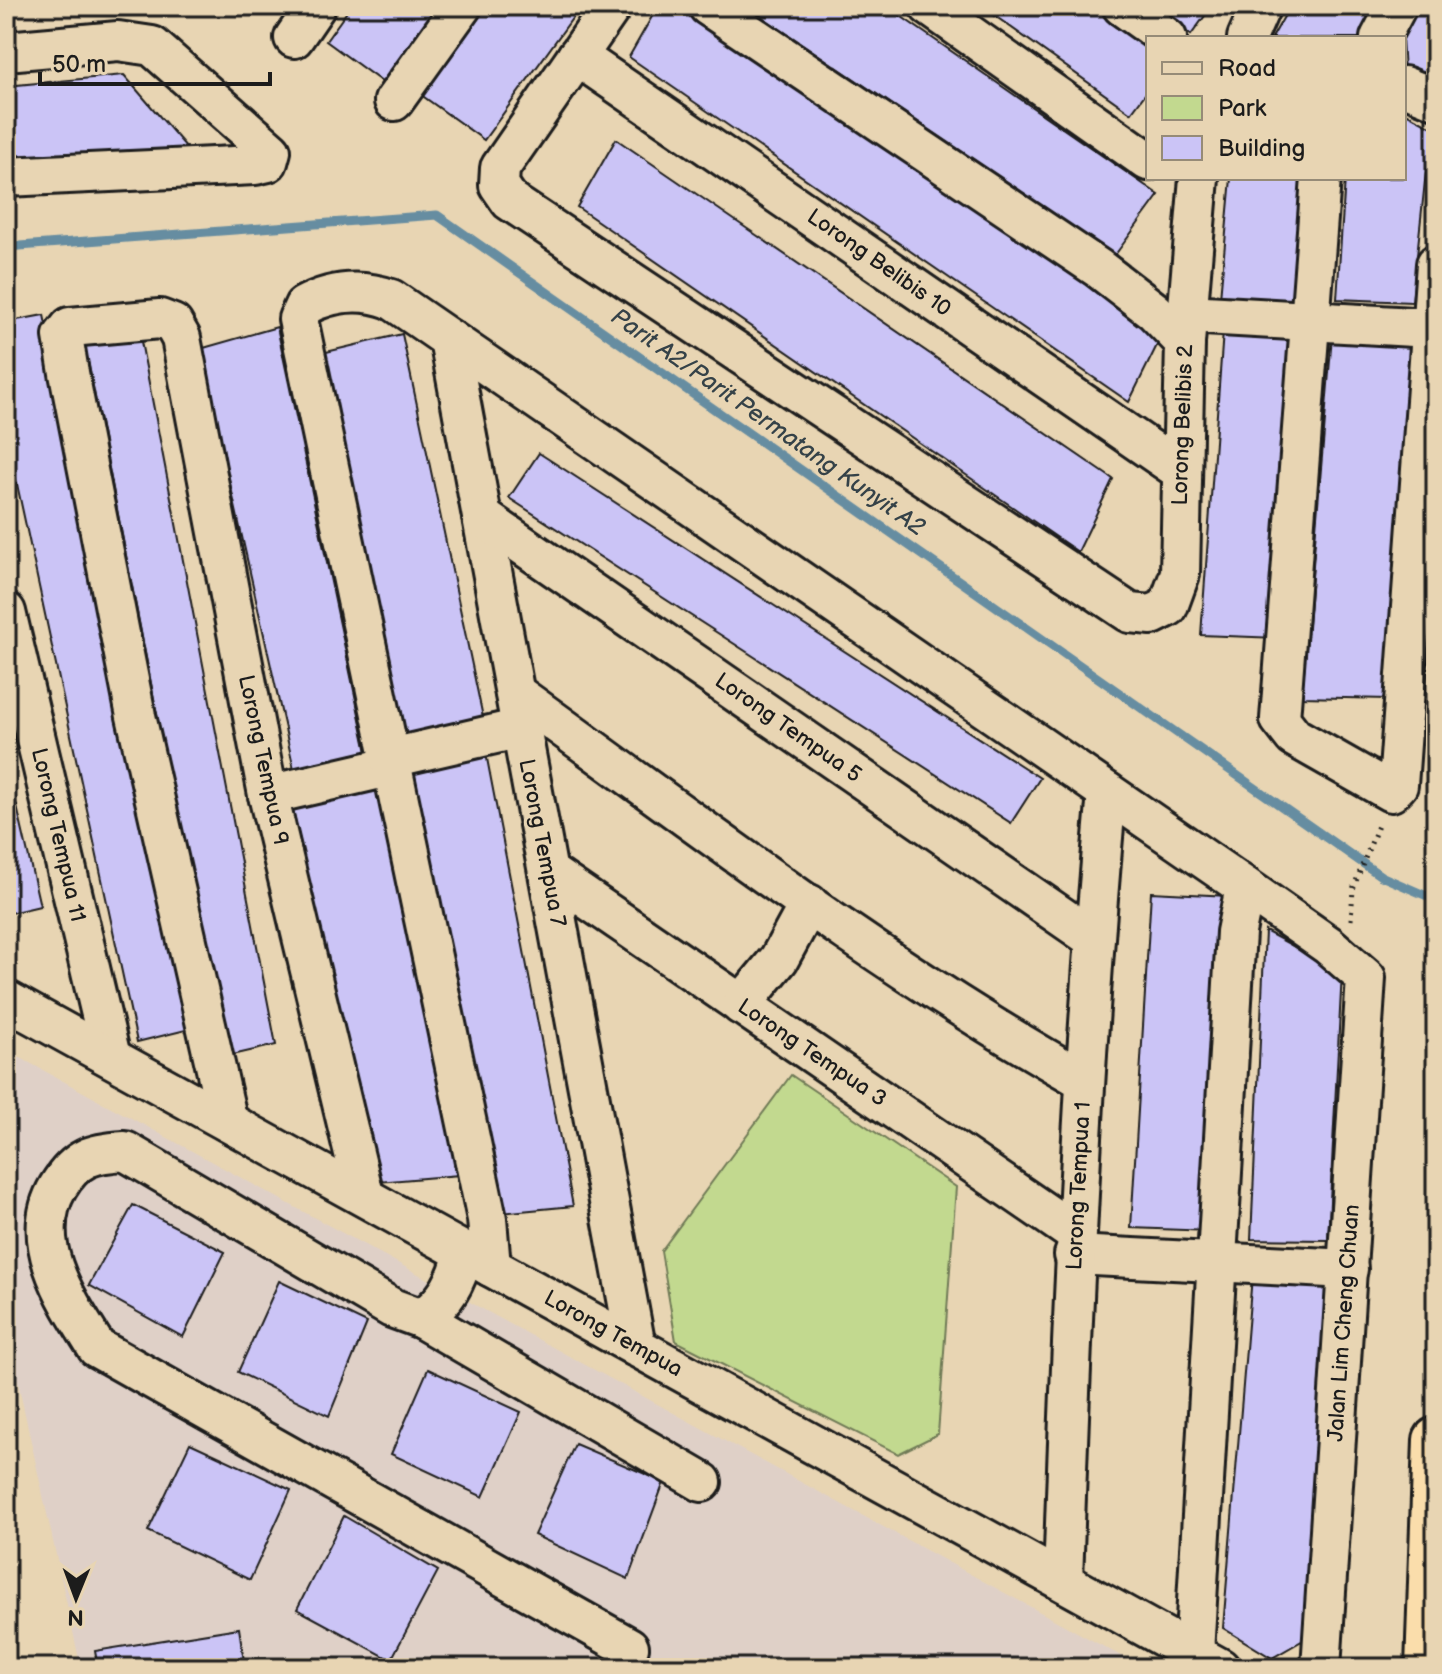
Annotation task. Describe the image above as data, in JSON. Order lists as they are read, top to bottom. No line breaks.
{"streets":{"street":["Lorong Belibis 10","Lorong Belibis 2","Lorong Tempua 5","Lorong Tempua 9","Lorong Tempua 11","Lorong Tempua 7","Lorong Tempua 3","Lorong Tempua 1","Jalan Lim Cheng Chuan","Lorong Tempua"]},"crossings":[["Lorong Belibis 10","Lorong Belibis 2"],["Lorong Tempua 5","Lorong Tempua 7"],["Lorong Tempua 5","Lorong Tempua 1"],["Lorong Tempua 9","Lorong Tempua"],["Lorong Tempua 11","Lorong Tempua"],["Lorong Tempua 7","Lorong Tempua 3"],["Lorong Tempua 7","Lorong Tempua"],["Lorong Tempua 3","Lorong Tempua 1"],["Lorong Tempua 1","Lorong Tempua"]],"water":["Parit A2/Parit Permatang Kunyit A2"],"legend":["Road","Park","Building"],"scale_bar":"50 m","north":"bottom"}
